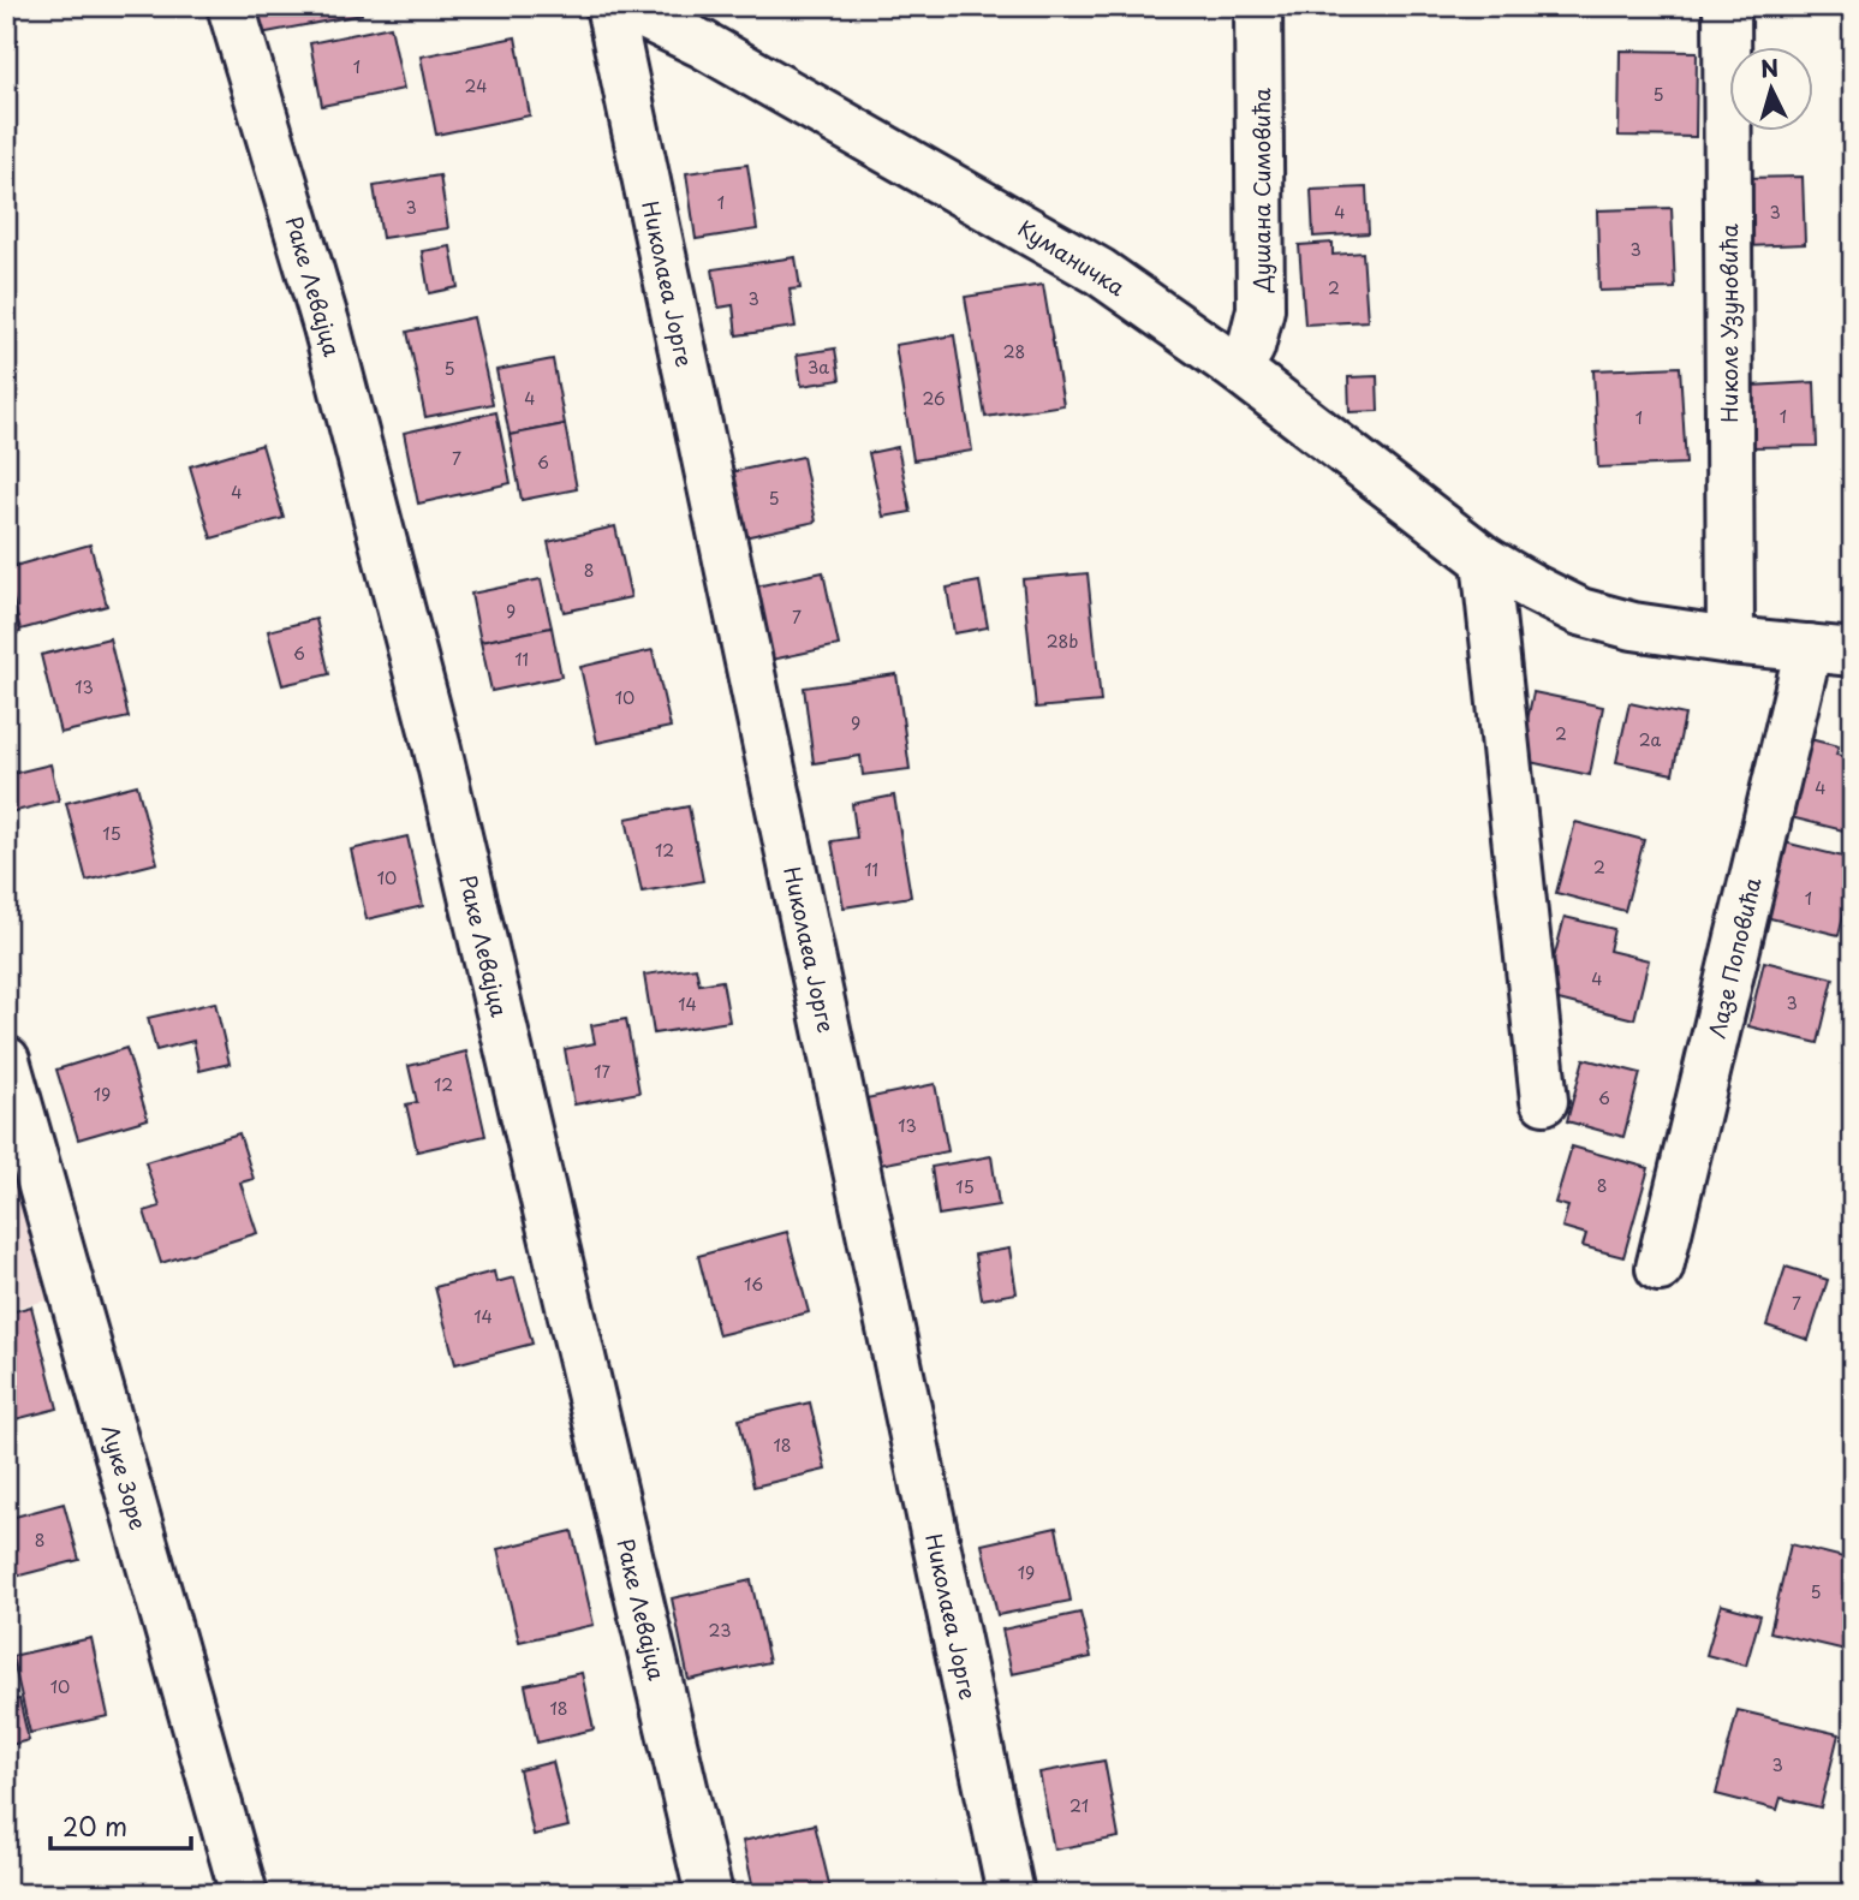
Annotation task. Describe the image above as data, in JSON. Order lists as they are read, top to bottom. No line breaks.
{"streets":{"street":["Душана Симовића","Куманичка","Николаеа Јорге","Раке Левајца","Николе Узуновића","Лазе Поповића","Луке Зоре"]},"crossings":[["Душана Симовића","Куманичка"],["Куманичка","Николе Узуновића"],["Куманичка","Лазе Поповића"]],"house_numbers":["1","24","5","1","3","4","3","3","2","3","28","3a","5","4","26","1","1","7","6","4","5","8","9","7","28b","6","11","13","10","9","2","2a","4","15","12","2","11","10","1","4","3","14","17","12","19","6","13","8","15","16","7","14","18","8","19","5","23","10","18","3","21"],"scale_bar":"20 m","north":"top"}
